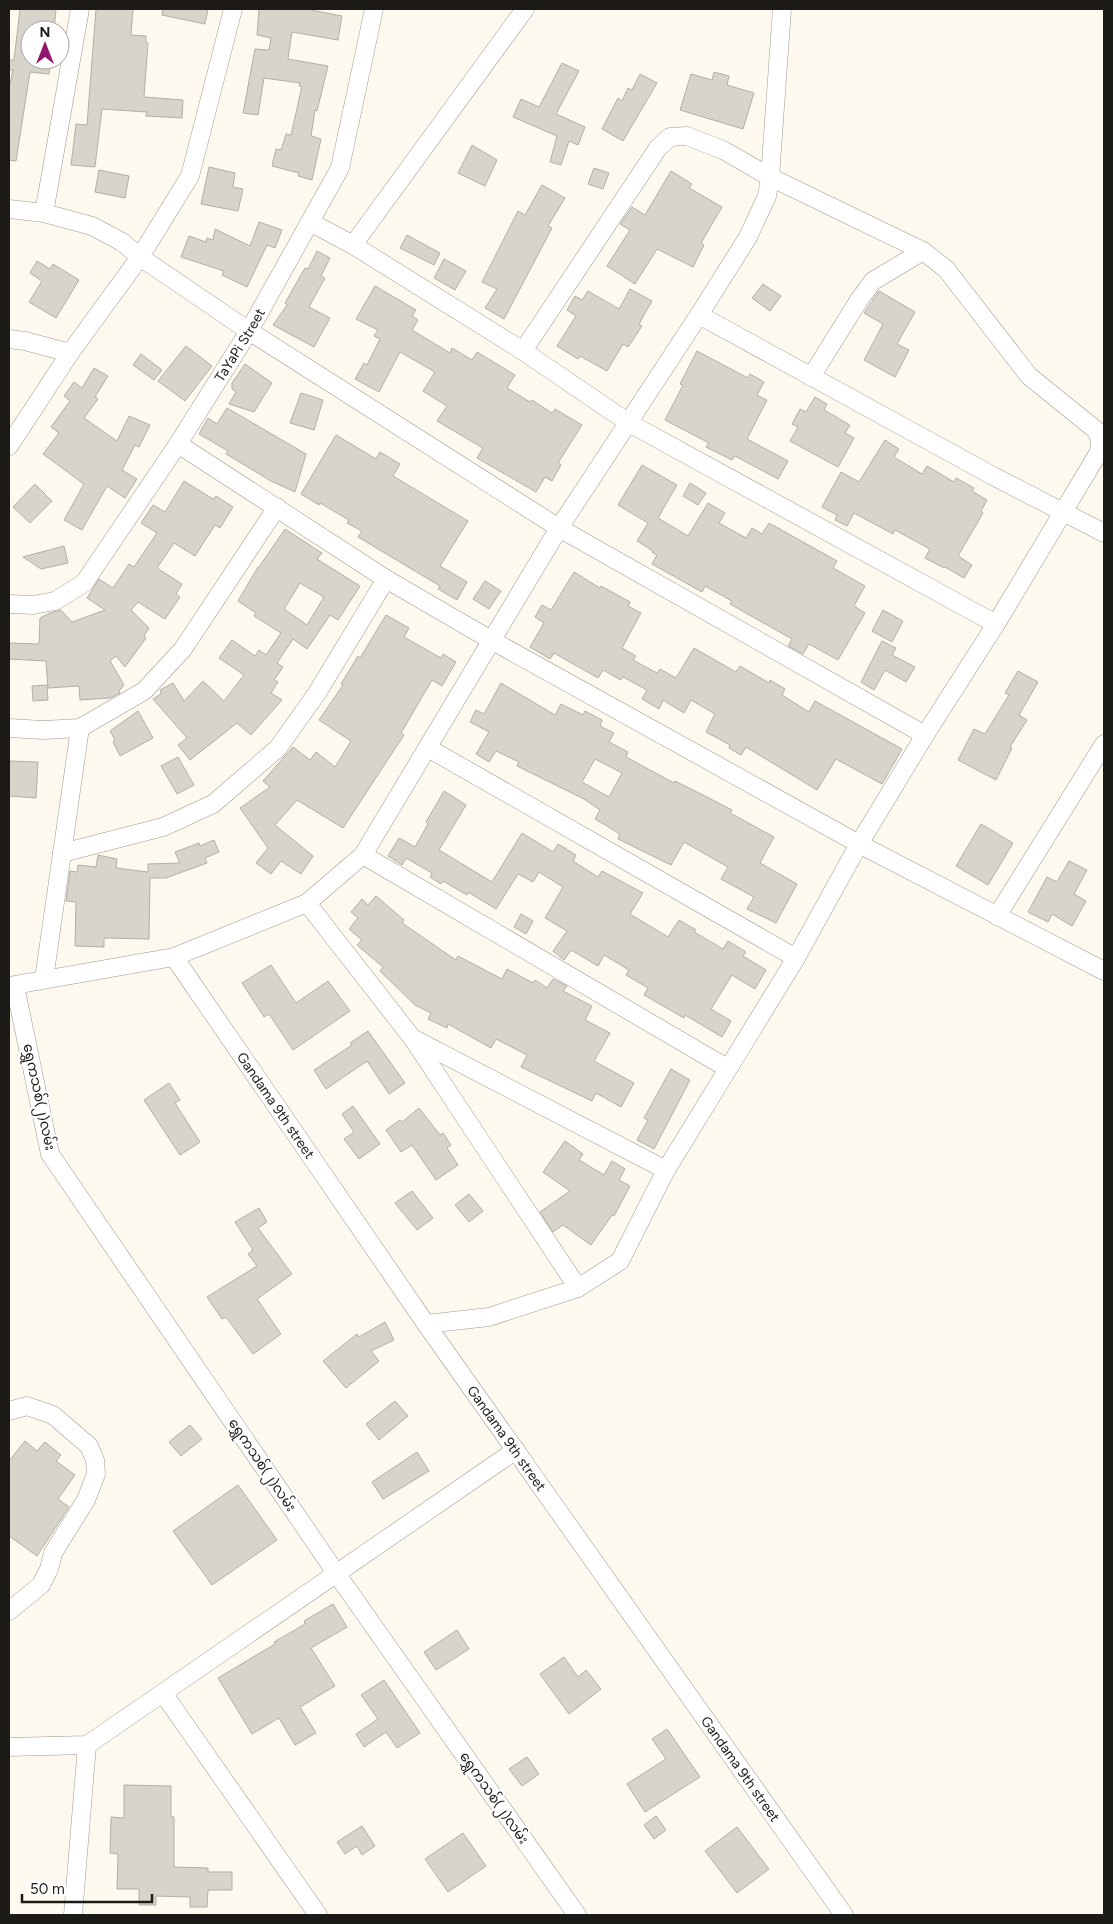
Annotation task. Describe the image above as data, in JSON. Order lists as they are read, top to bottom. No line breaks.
{"streets":{"street":["TaYaPi Street","ရွှေကသစ်(၂)လမ်း","Gandama 9th street"]},"scale_bar":"50 m","north":"top"}
